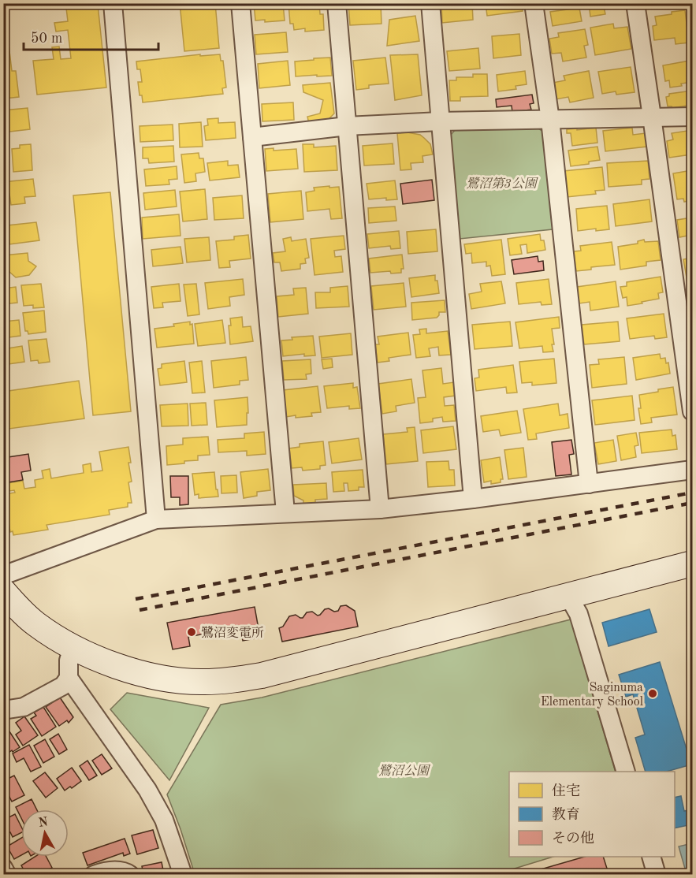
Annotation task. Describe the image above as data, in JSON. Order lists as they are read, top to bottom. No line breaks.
{"parks":["鷺沼第3公園","鷺沼公園"],"places":["鷺沼変電所","Saginuma Elementary School"],"legend":["住宅","教育","その他"],"scale_bar":"50 m","north":"top"}
